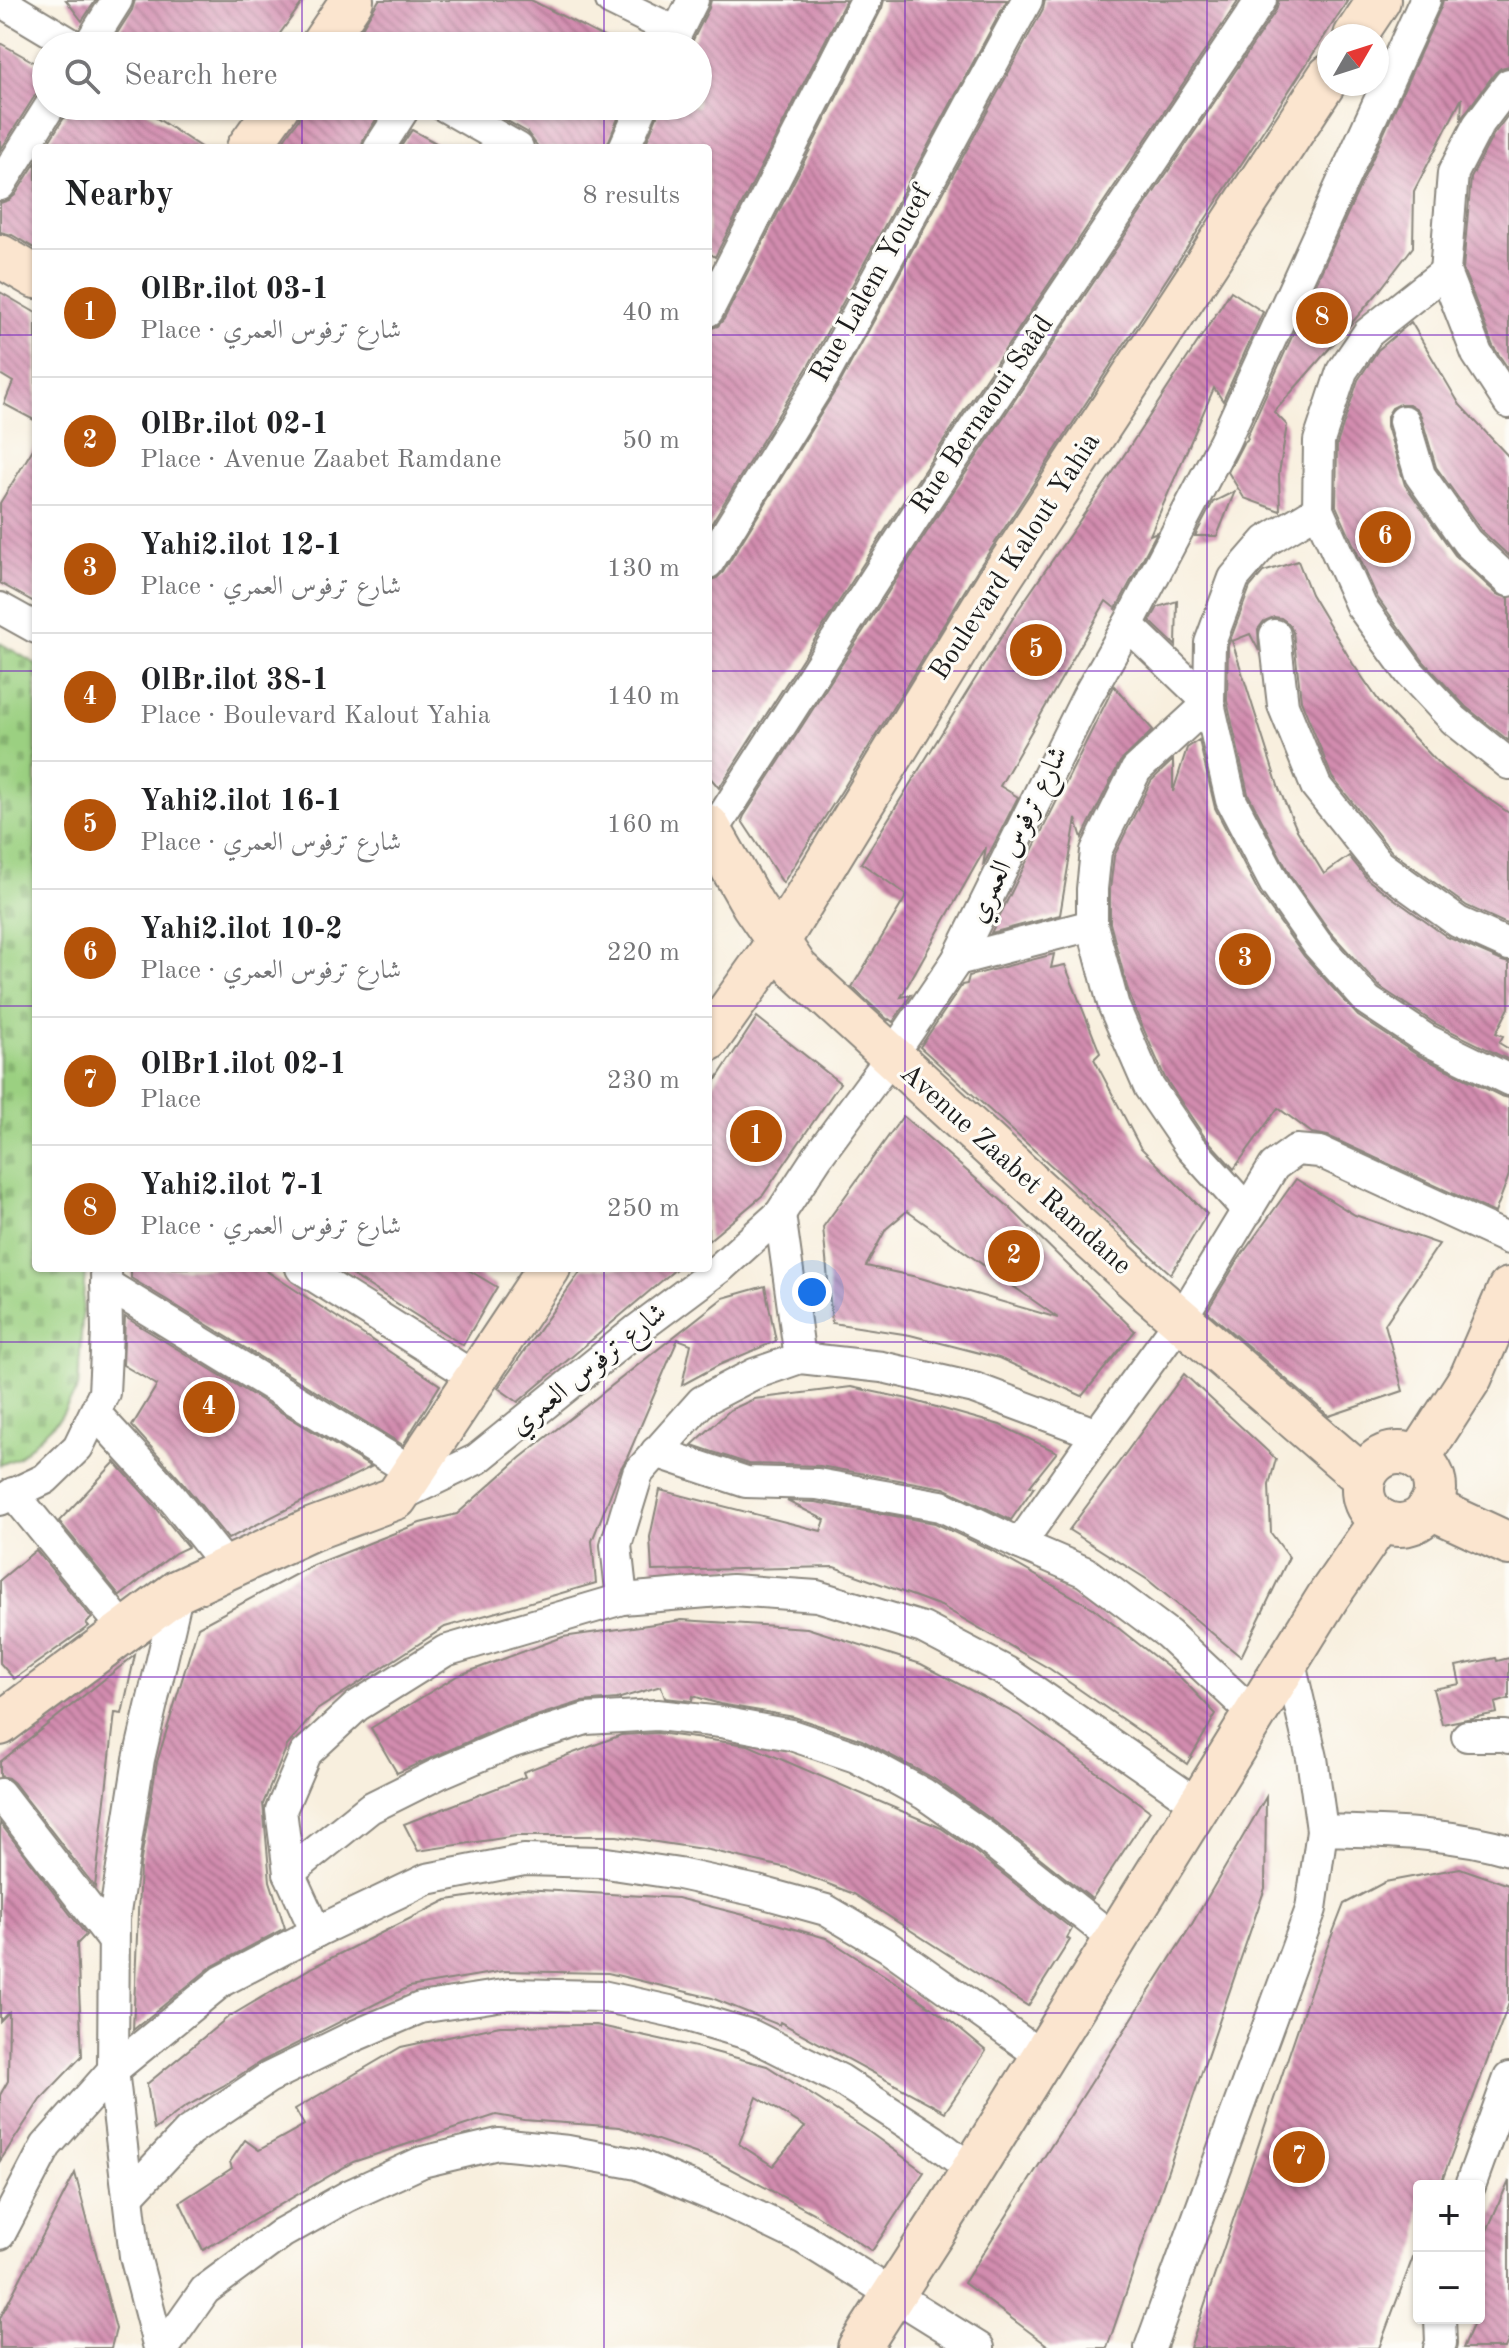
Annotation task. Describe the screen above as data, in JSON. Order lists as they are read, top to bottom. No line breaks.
{"streets":{"main road":["Boulevard Kalout Yahia","Avenue Zaabet Ramdane"],"street":["Rue Lalem Youcef","Rue Bernaoui Saâd","شارع ترفوس العمري"]},"crossings":[["Boulevard Kalout Yahia","Avenue Zaabet Ramdane"],["شارع ترفوس العمري","Avenue Zaabet Ramdane"]],"north":"top right","page":{"search":"Search here","heading":["Nearby","8 results"],"list":[{"mark":"1","name":"OlBr.ilot 03-1","note":"Place · شارع ترفوس العمري","value":"40 m"},{"mark":"2","name":"OlBr.ilot 02-1","note":"Place · Avenue Zaabet Ramdane","value":"50 m"},{"mark":"3","name":"Yahi2.ilot 12-1","note":"Place · شارع ترفوس العمري","value":"130 m"},{"mark":"4","name":"OlBr.ilot 38-1","note":"Place · Boulevard Kalout Yahia","value":"140 m"},{"mark":"5","name":"Yahi2.ilot 16-1","note":"Place · شارع ترفوس العمري","value":"160 m"},{"mark":"6","name":"Yahi2.ilot 10-2","note":"Place · شارع ترفوس العمري","value":"220 m"},{"mark":"7","name":"OlBr1.ilot 02-1","note":"Place","value":"230 m"},{"mark":"8","name":"Yahi2.ilot 7-1","note":"Place · شارع ترفوس العمري","value":"250 m"}],"pins":["8","6","5","3","1","2","4","7"],"map_buttons":["+","−"]}}
